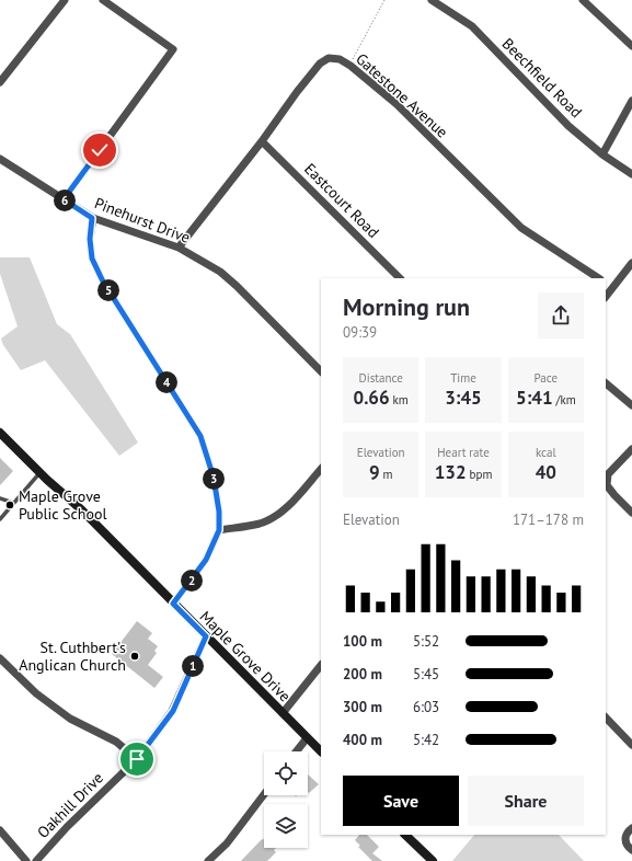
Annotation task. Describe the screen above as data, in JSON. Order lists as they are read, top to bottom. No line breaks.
{"streets":{"street":["Beechfield Road","Gatestone Avenue","Eastcourt Road","Pinehurst Drive","Maple Grove Drive","Oakhill Drive"]},"crossings":[["Gatestone Avenue","Eastcourt Road"],["Gatestone Avenue","Pinehurst Drive"],["Maple Grove Drive","Oakhill Drive"]],"places":["Maple Grove Public School","St. Cuthbert's Anglican Church"],"page":{"pins":["6","5","4","3","2","1"],"heading":["Morning run","09:39"],"stats":[["Distance","0.66 km"],["Time","3:45"],["Pace","5:41 /km"],["Elevation","9 m"],["Heart rate","132 bpm"],["kcal","40"]],"chart":["Elevation","171–178 m"],"list":[{"name":"100 m","note":"5:52"},{"name":"200 m","note":"5:45"},{"name":"300 m","note":"6:03"},{"name":"400 m","note":"5:42"}],"buttons":["Save","Share"]}}
